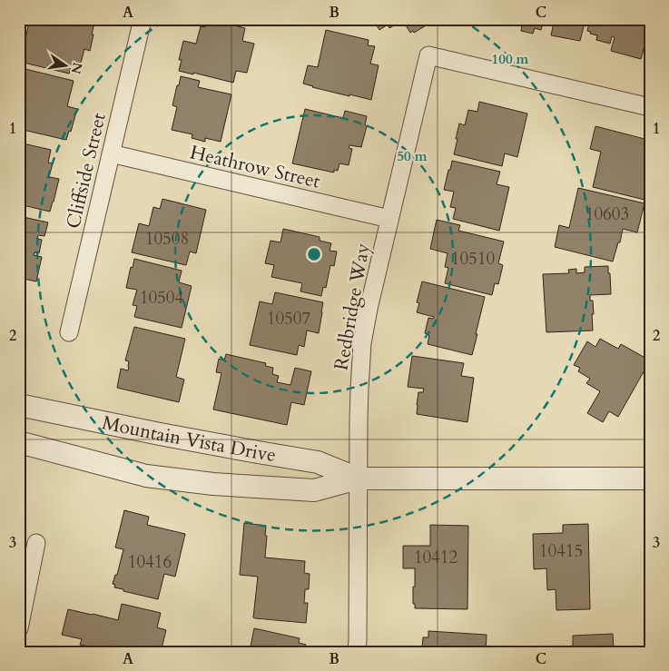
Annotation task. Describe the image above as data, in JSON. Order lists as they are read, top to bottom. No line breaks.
{"streets":{"street":["Heathrow Street","Cliffside Street","Redbridge Way","Mountain Vista Drive"]},"crossings":[["Heathrow Street","Cliffside Street"],["Heathrow Street","Redbridge Way"],["Redbridge Way","Mountain Vista Drive"]],"house_numbers":["10603","10508","10510","10504","10507","10415","10412","10416"],"north":"right","grid":{"columns":["A","B","C"],"rows":["1","2","3"]},"rings":["100 m","50 m"]}
